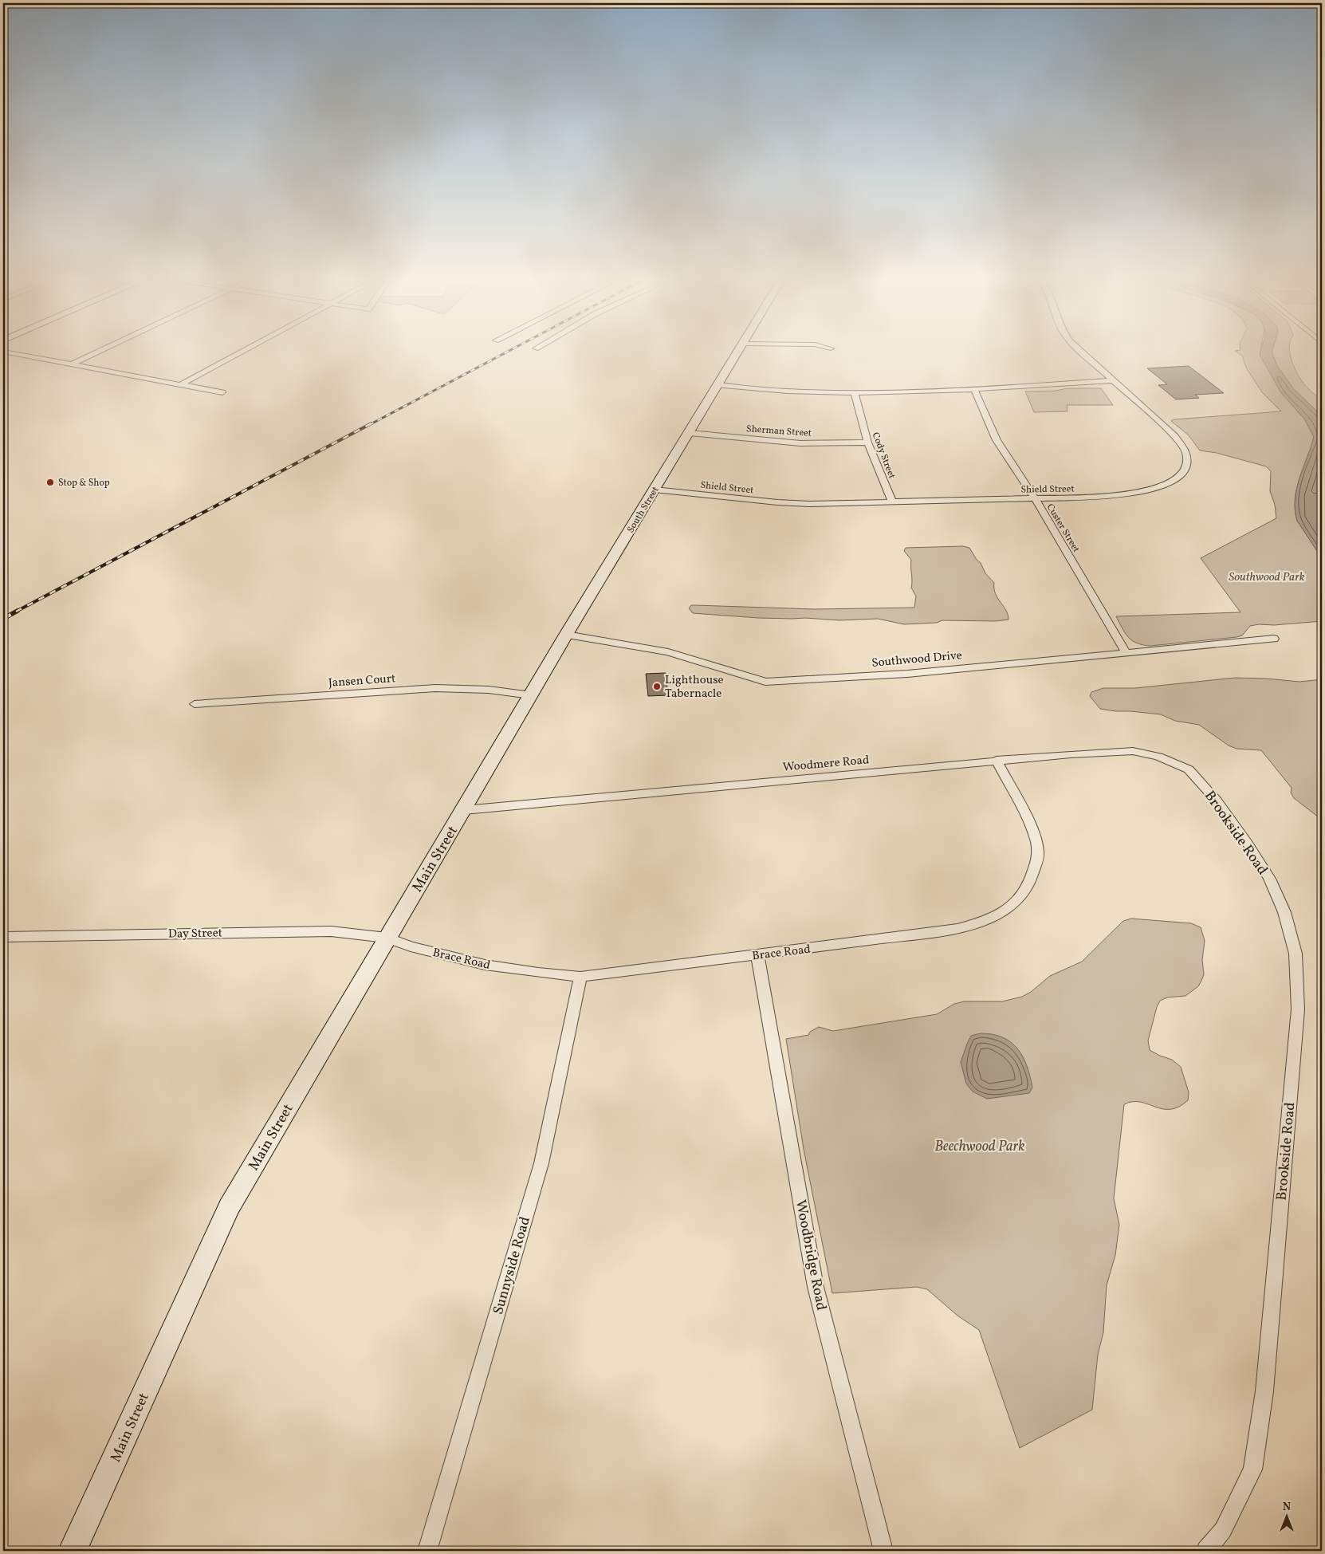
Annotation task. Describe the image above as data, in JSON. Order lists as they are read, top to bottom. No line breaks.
{"streets":{"street":["Sherman Street","Cody Street","Shield Street","South Street","Custer Street","Southwood Drive","Jansen Court","Woodmere Road","Brookside Road","Main Street","Day Street","Brace Road","Woodbridge Road","Sunnyside Road"]},"crossings":[["Sherman Street","Cody Street"],["Sherman Street","South Street"],["Cody Street","Shield Street"],["Shield Street","South Street"],["Shield Street","Custer Street"],["South Street","Southwood Drive"],["South Street","Jansen Court"],["South Street","Main Street"],["Custer Street","Southwood Drive"],["Woodmere Road","Brookside Road"],["Woodmere Road","Main Street"],["Woodmere Road","Brace Road"],["Main Street","Day Street"],["Main Street","Brace Road"],["Day Street","Brace Road"],["Brace Road","Woodbridge Road"],["Brace Road","Sunnyside Road"]],"parks":["Southwood Park","Beechwood Park"],"places":["Stop & Shop","Lighthouse Tabernacle"],"north":"top"}
